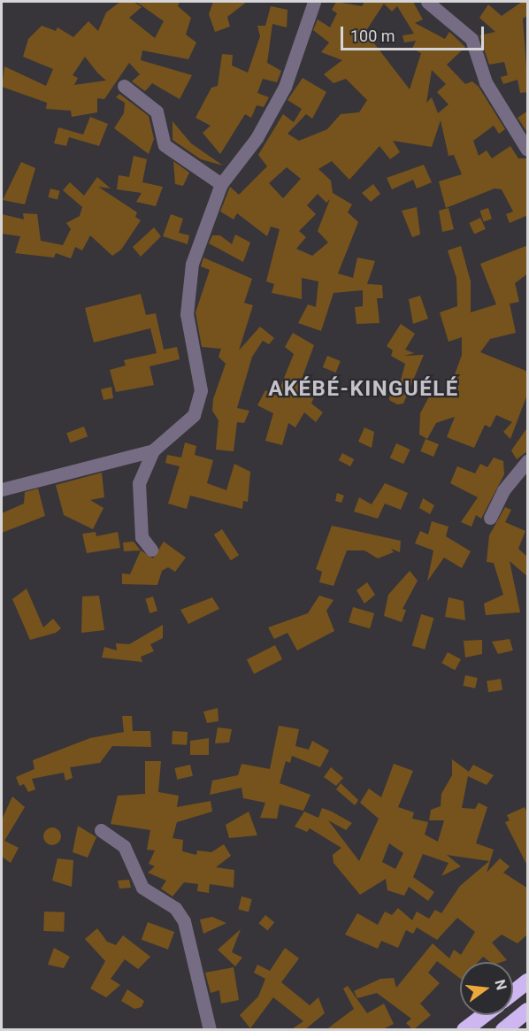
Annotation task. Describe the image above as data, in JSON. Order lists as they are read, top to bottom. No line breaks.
{"districts":["AKÉBÉ-KINGUÉLÉ"],"scale_bar":"100 m","north":"right"}
